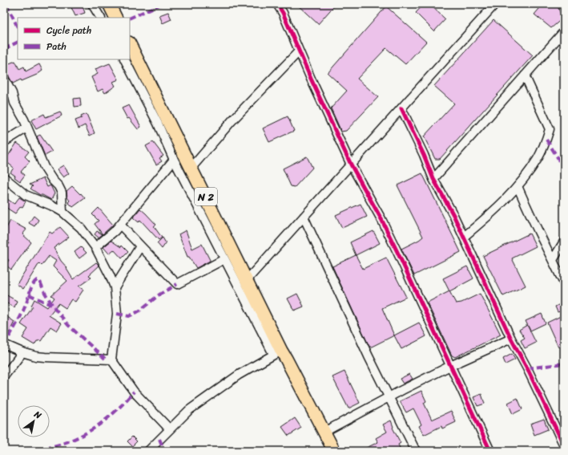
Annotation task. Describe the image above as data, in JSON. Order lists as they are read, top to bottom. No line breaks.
{"streets":{"main road":["N 2"]},"legend":["Cycle path","Path"],"north":"top right"}
